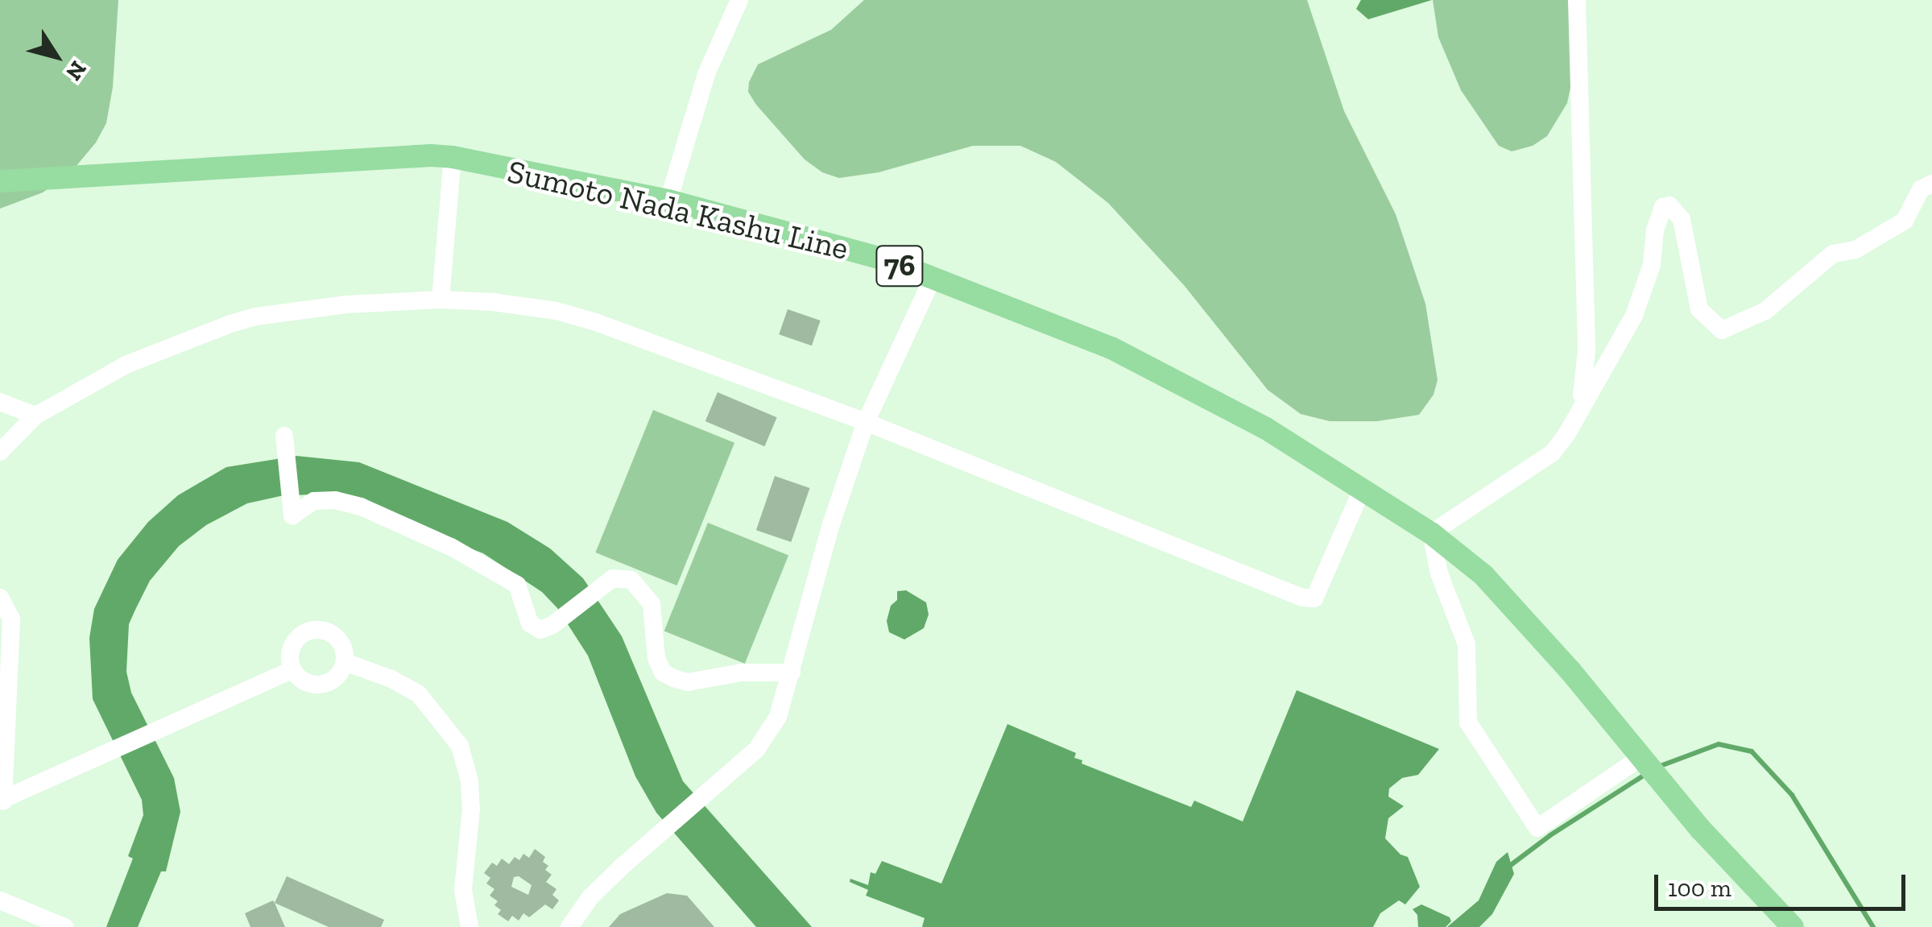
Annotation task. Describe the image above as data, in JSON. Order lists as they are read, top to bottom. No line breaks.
{"streets":{"main road":["Sumoto Nada Kashu Line","76"]},"scale_bar":"100 m","north":"bottom right"}
